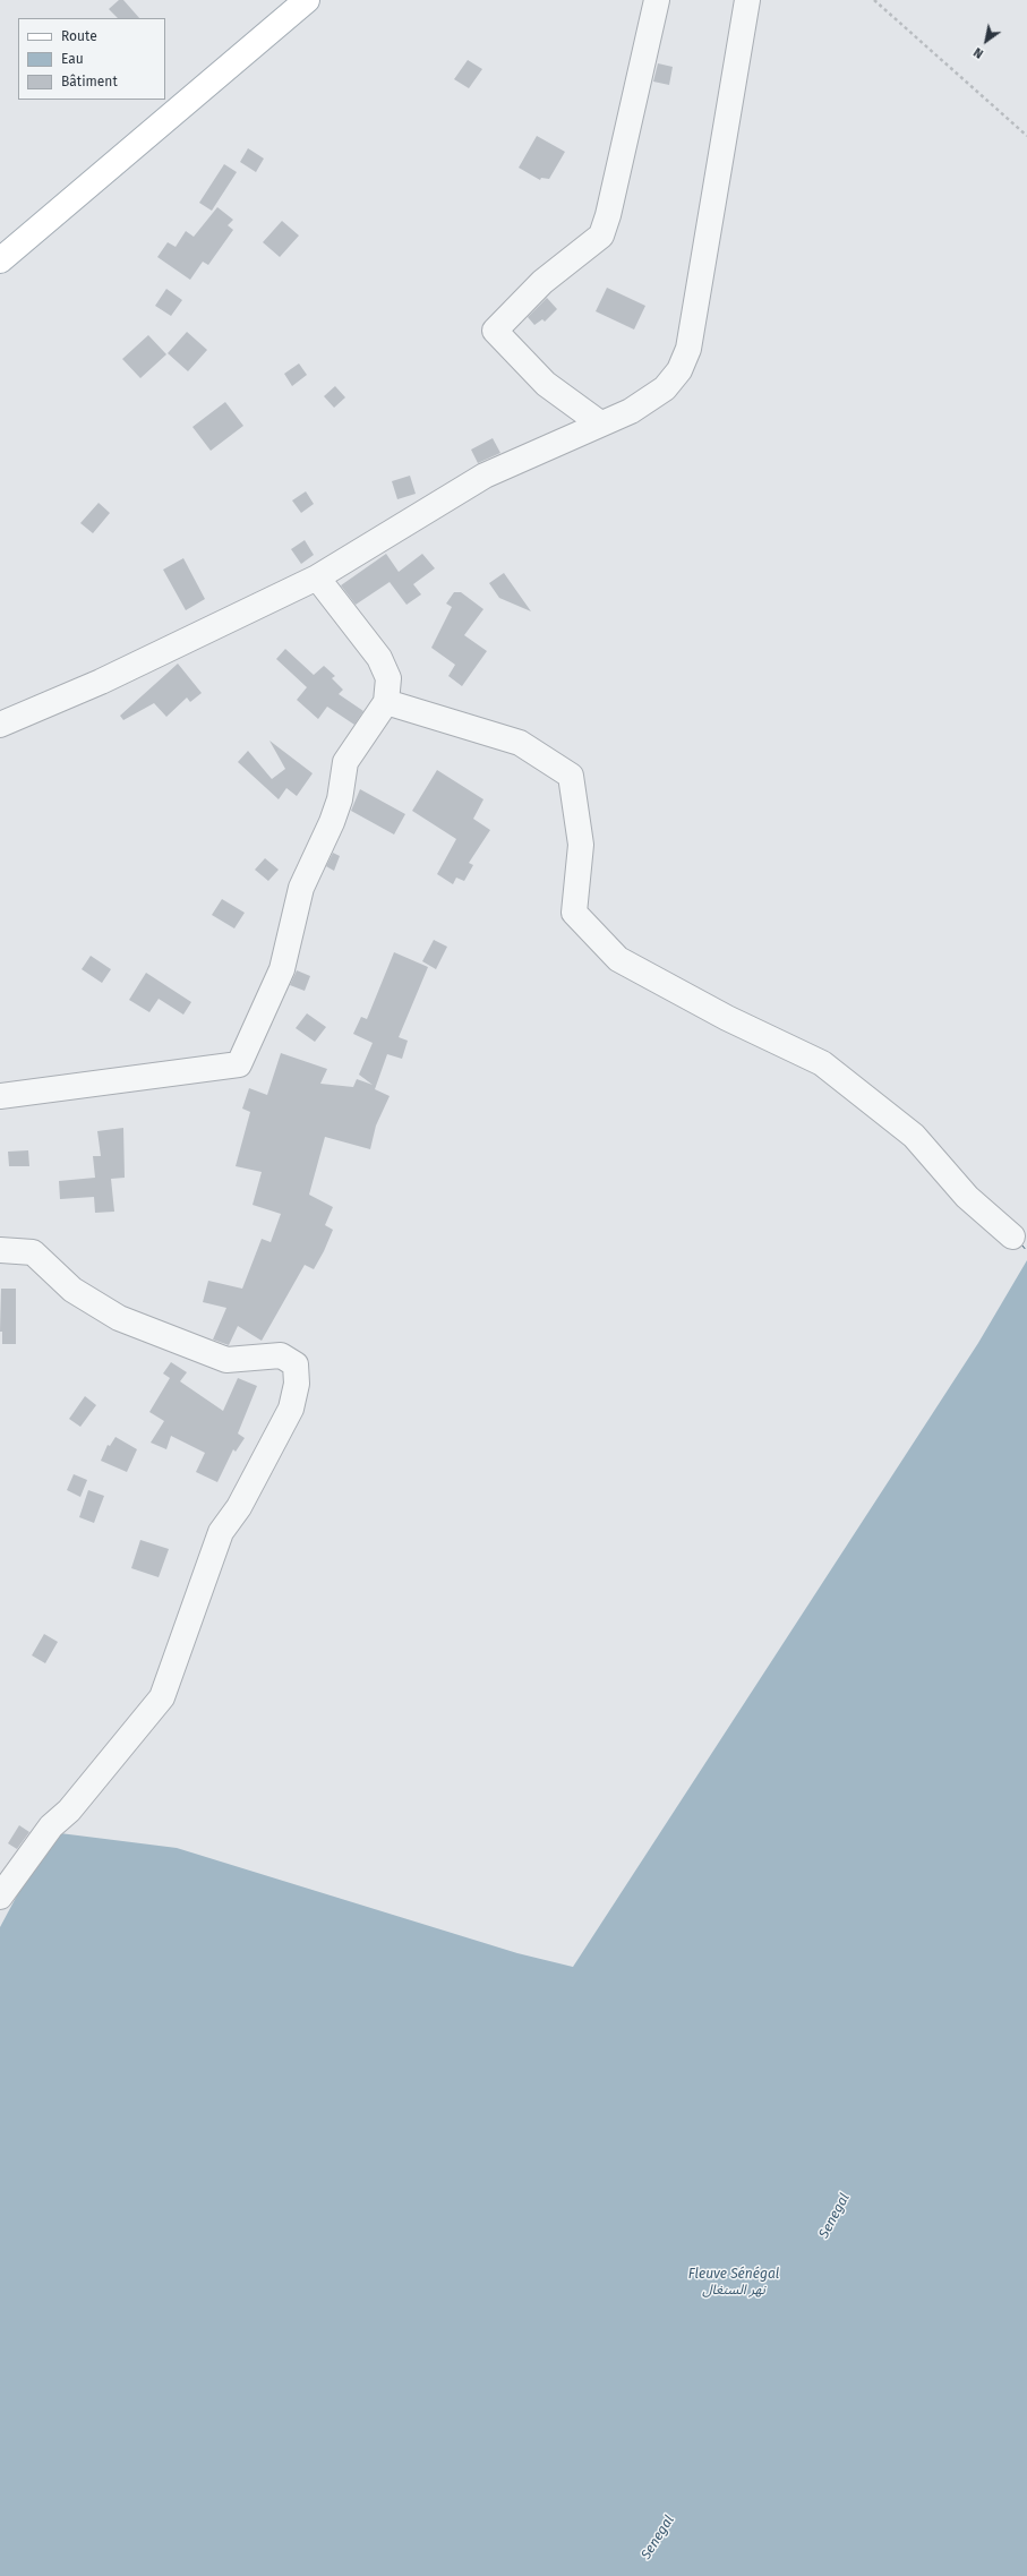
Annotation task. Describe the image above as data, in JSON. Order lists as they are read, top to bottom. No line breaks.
{"water":["Senegal","Fleuve Sénégal نهر السنغال"],"legend":["Route","Eau","Bâtiment"],"north":"bottom left"}
